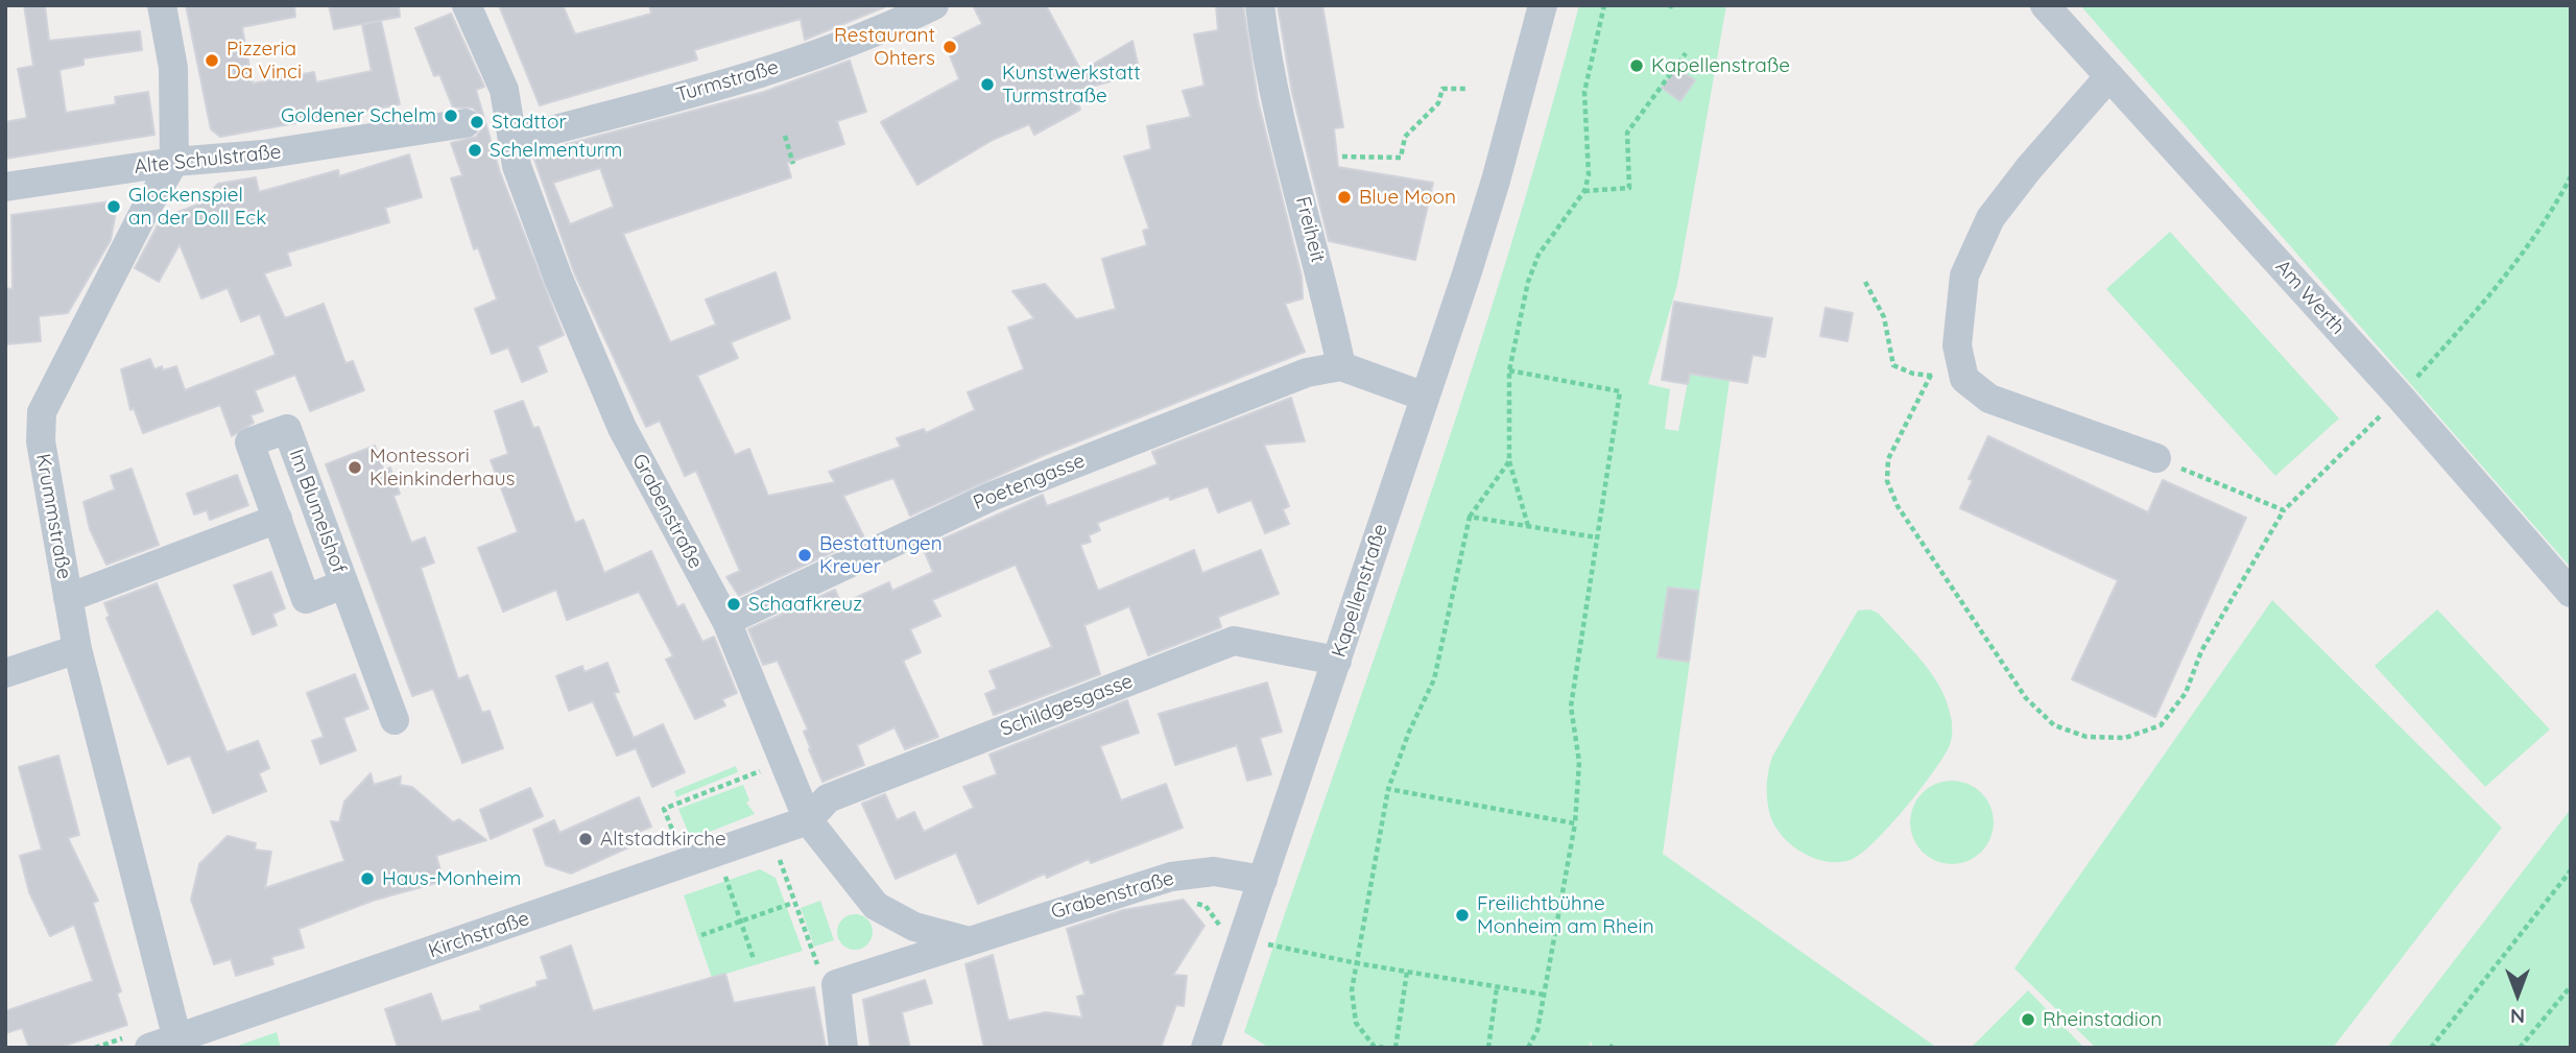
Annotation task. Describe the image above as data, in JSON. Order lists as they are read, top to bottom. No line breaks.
{"streets":{"street":["Turmstraße","Alte Schulstraße","Freiheit","Am Werth","Poetengasse","Im Blumelshof","Grabenstraße","Krummstraße","Kapellenstraße","Schildgesgasse","Kirchstraße"]},"crossings":[["Turmstraße","Alte Schulstraße"],["Turmstraße","Grabenstraße"],["Alte Schulstraße","Krummstraße"],["Freiheit","Poetengasse"],["Poetengasse","Grabenstraße"],["Im Blumelshof","Krummstraße"],["Grabenstraße","Kapellenstraße"],["Grabenstraße","Schildgesgasse"],["Grabenstraße","Kirchstraße"],["Krummstraße","Kirchstraße"],["Kapellenstraße","Schildgesgasse"],["Schildgesgasse","Kirchstraße"]],"places":["Restaurant Ohters","Pizzeria Da Vinci","Kapellenstraße","Kunstwerkstatt Turmstraße","Goldener Schelm","Stadttor","Schelmenturm","Blue Moon","Glockenspiel an der Doll Eck","Montessori Kleinkinderhaus","Bestattungen Kreuer","Schaafkreuz","Altstadtkirche","Haus-Monheim","Freilichtbühne Monheim am Rhein","Rheinstadion"],"north":"bottom"}
